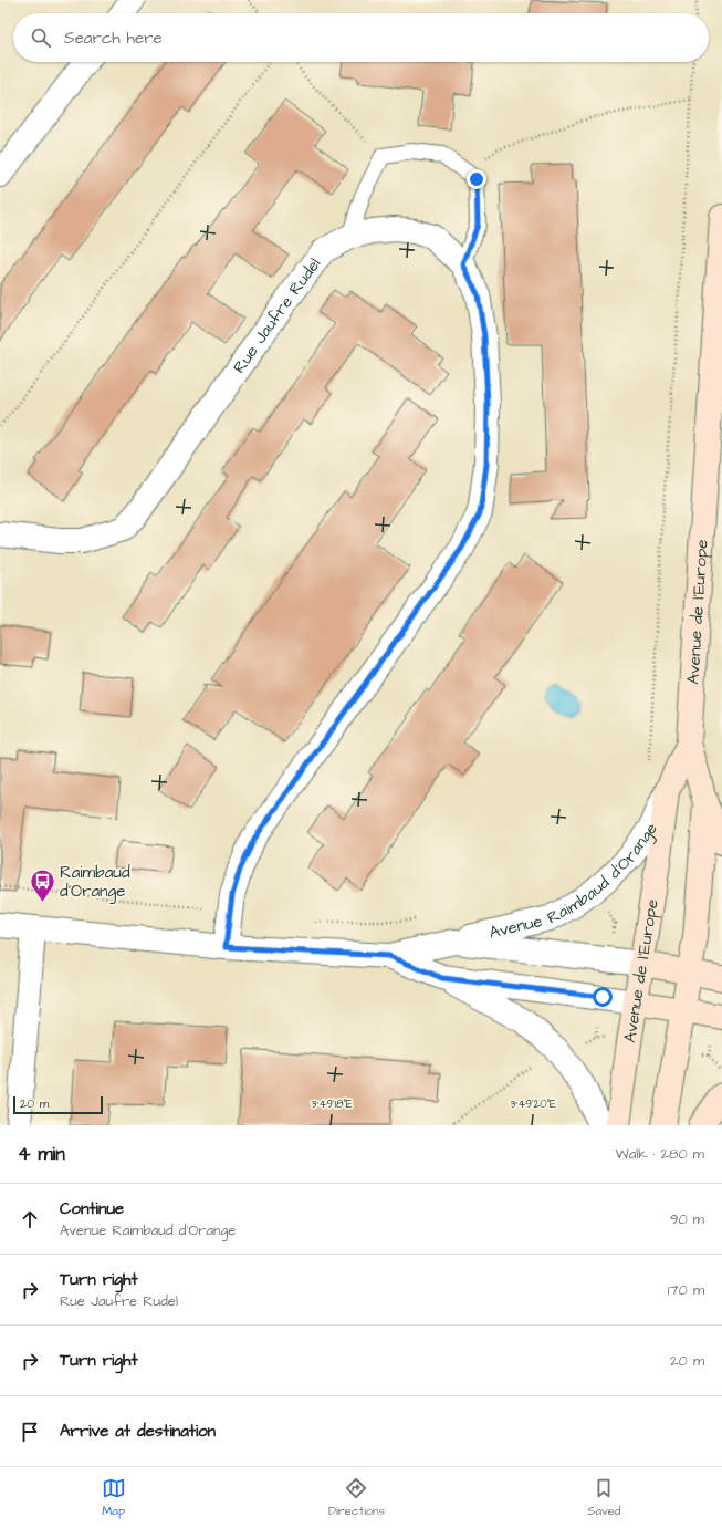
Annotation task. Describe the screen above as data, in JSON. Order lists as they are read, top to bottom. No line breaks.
{"streets":{"main road":["Avenue de l'Europe"],"street":["Rue Jaufre Rudel","Avenue Raimbaud d'Orange"]},"crossings":[["Rue Jaufre Rudel","Avenue Raimbaud d'Orange"],["Avenue de l'Europe","Avenue Raimbaud d'Orange"]],"places":{"bus stop":["Raimbaud d'Orange"]},"scale_bar":"20 m","page":{"search":"Search here","scale":"20 m","heading":["4 min","Walk · 280 m"],"list":[["Continue","Avenue Raimbaud d'Orange","90 m"],["Turn right","Rue Jaufre Rudel","170 m"],["Turn right","20 m"],"Arrive at destination"],"nav":["Map","Directions","Saved"]},"coordinates":["3°49'18\"E","3°49'20\"E"]}
